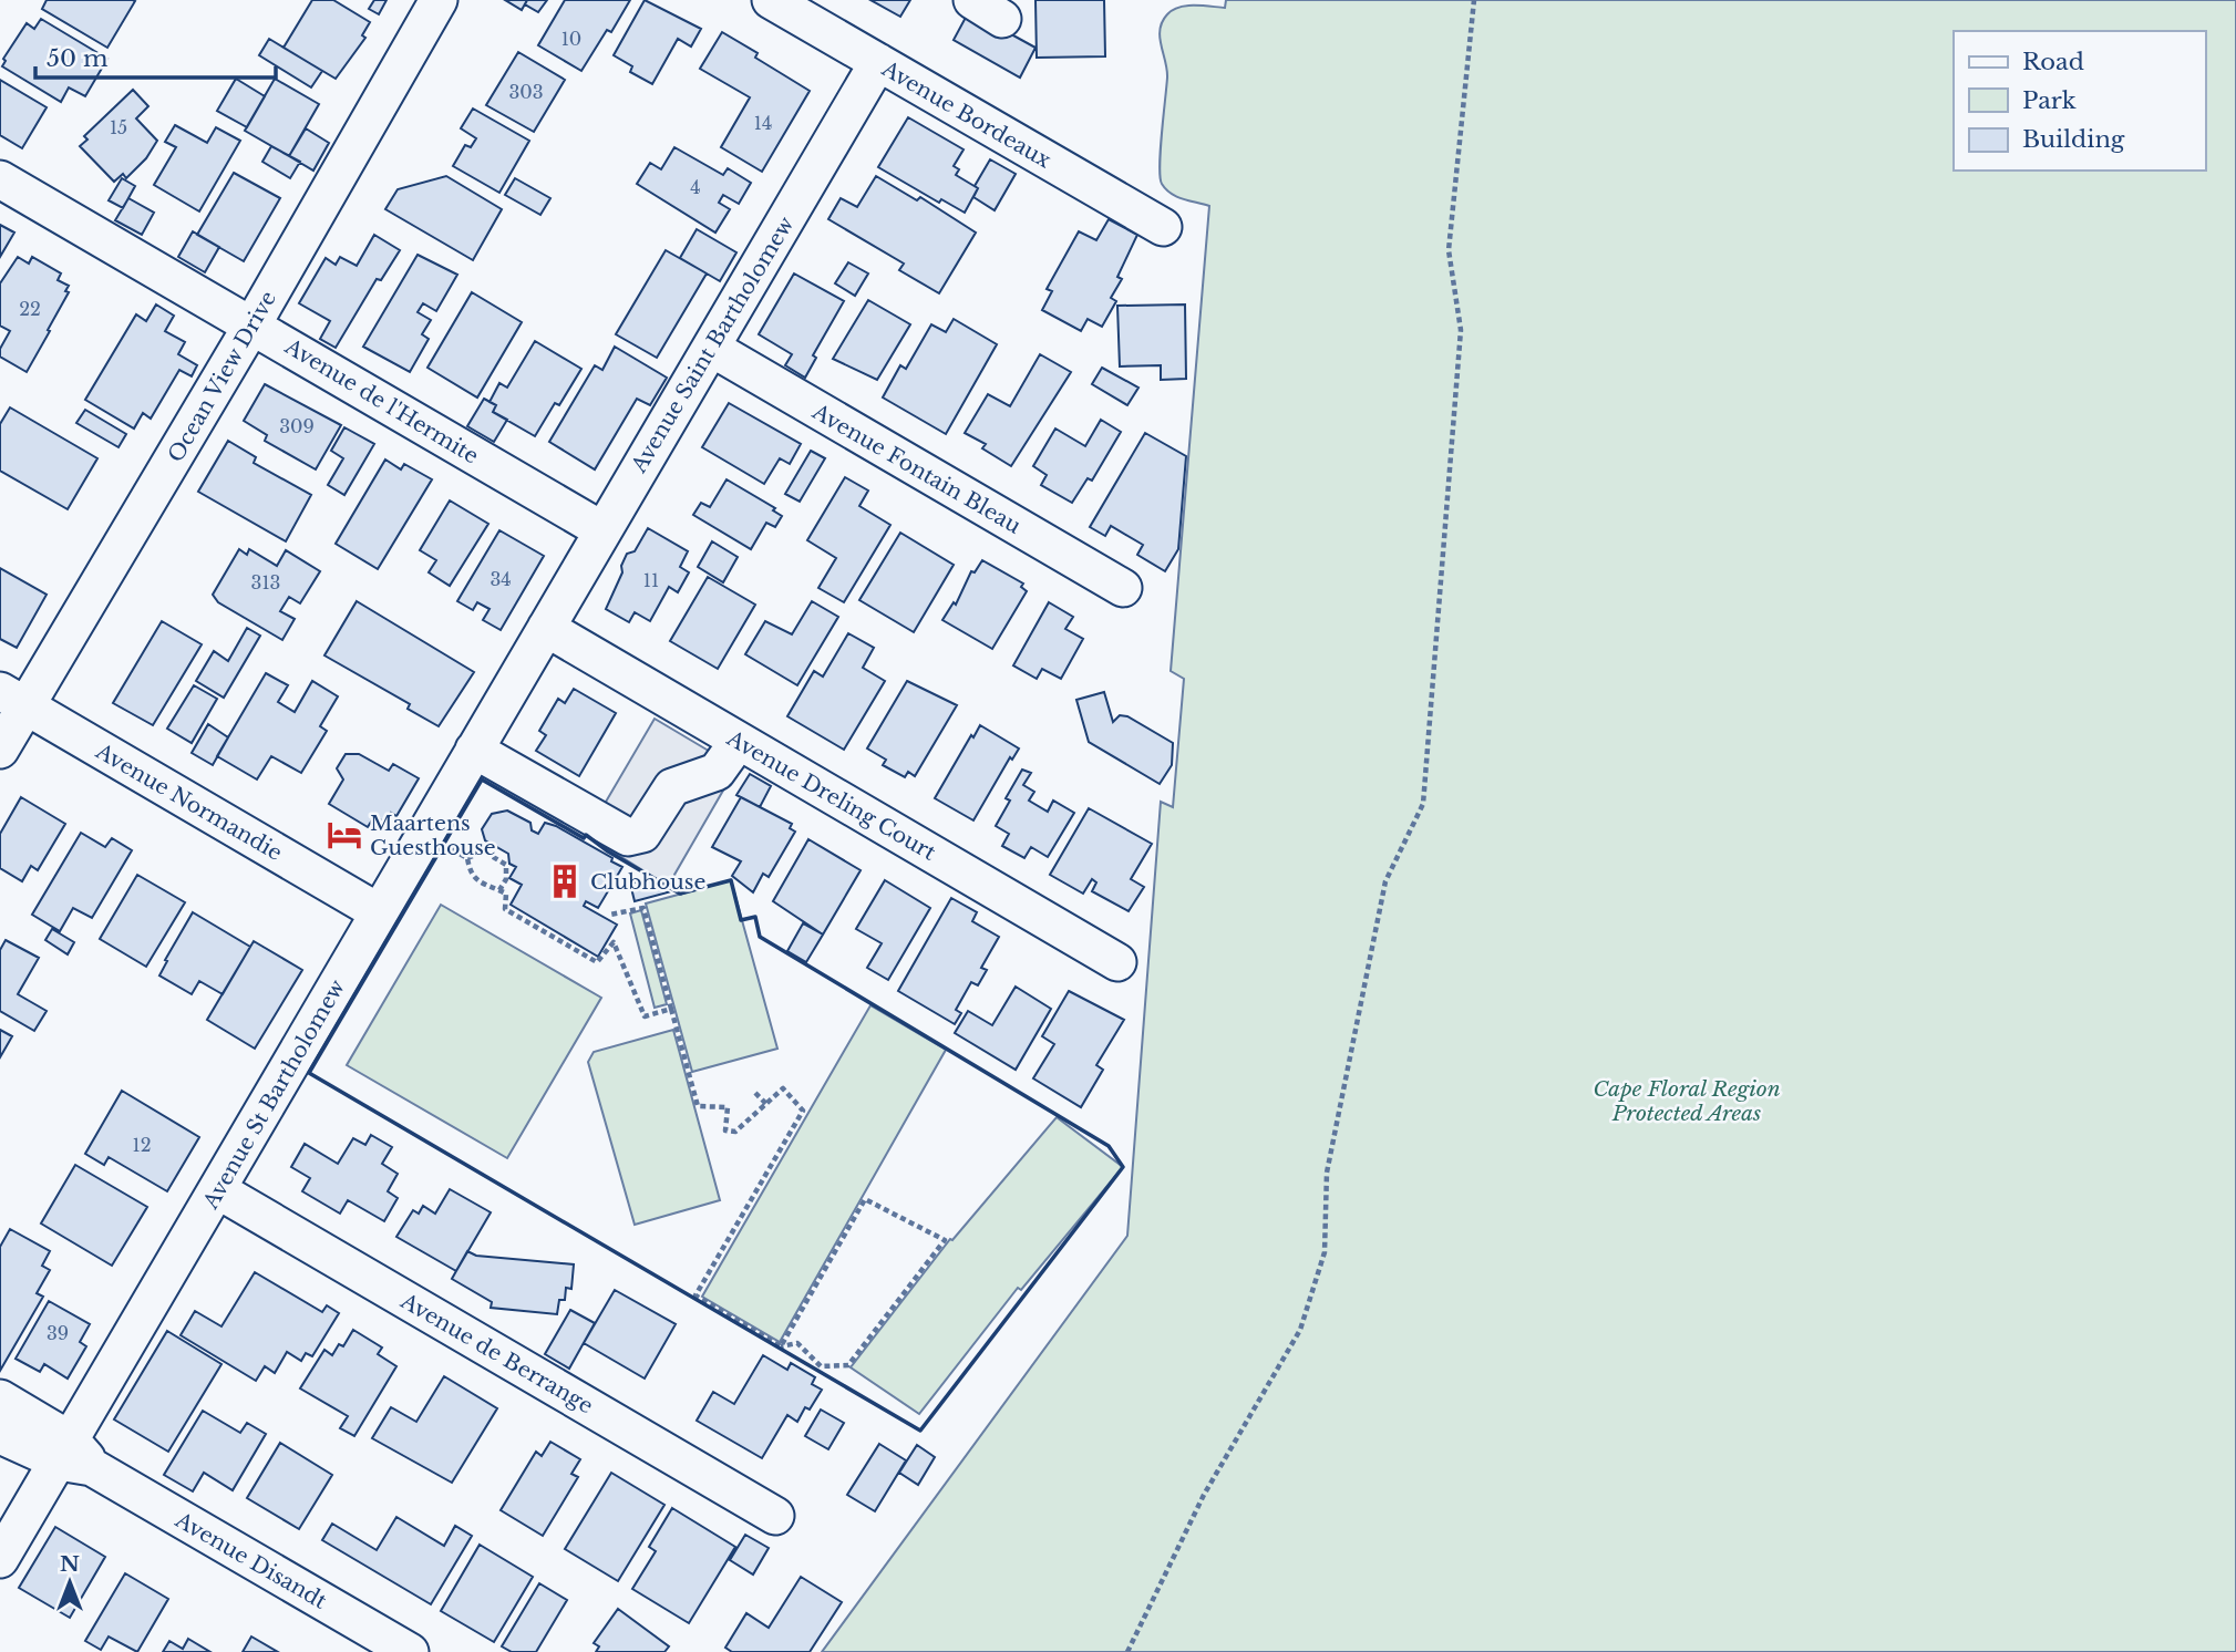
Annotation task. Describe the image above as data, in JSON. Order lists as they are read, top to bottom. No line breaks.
{"streets":{"street":["Avenue Bordeaux","Avenue Saint Bartholomew","Ocean View Drive","Avenue de l'Hermite","Avenue Fontain Bleau","Avenue Dreling Court","Avenue Normandie","Avenue St Bartholomew","Avenue de Berrange","Avenue Disandt"]},"crossings":[["Avenue Bordeaux","Avenue Saint Bartholomew"],["Avenue Saint Bartholomew","Avenue de l'Hermite"],["Avenue Saint Bartholomew","Avenue Fontain Bleau"],["Avenue Saint Bartholomew","Avenue Dreling Court"],["Avenue Saint Bartholomew","Avenue St Bartholomew"],["Ocean View Drive","Avenue de l'Hermite"],["Ocean View Drive","Avenue Normandie"],["Avenue Dreling Court","Avenue St Bartholomew"],["Avenue Normandie","Avenue St Bartholomew"],["Avenue St Bartholomew","Avenue de Berrange"],["Avenue St Bartholomew","Avenue Disandt"]],"parks":["Cape Floral Region Protected Areas"],"places":{"hotel":["Maartens Guesthouse"],"building":["Clubhouse"]},"house_numbers":["10","303","14","15","4","22","309","34","11","313","12","39"],"legend":["Road","Park","Building"],"scale_bar":"50 m","north":"top"}
